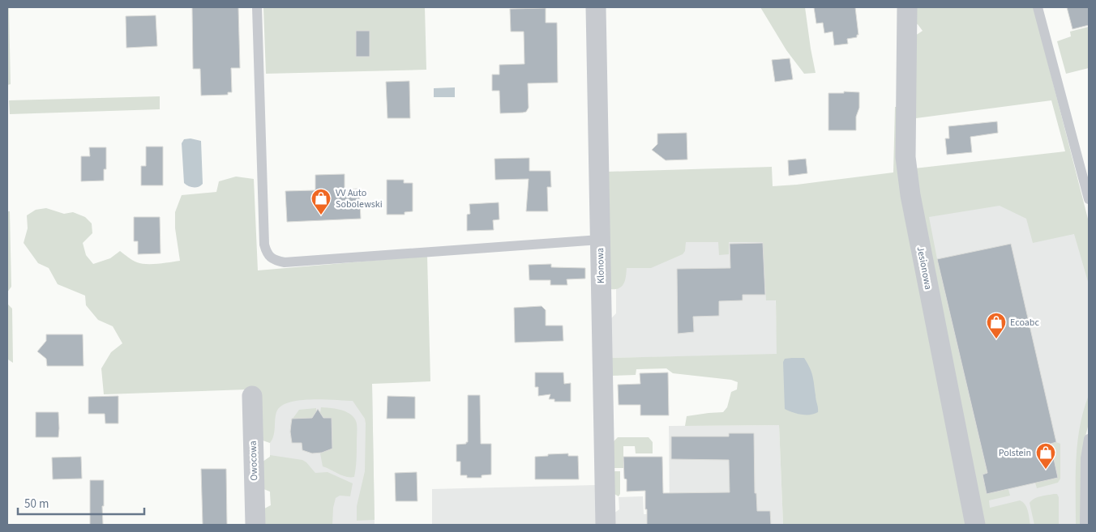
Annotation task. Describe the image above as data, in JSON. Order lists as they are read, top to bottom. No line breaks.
{"streets":{"street":["Klonowa","Jesionowa","Owocowa"]},"places":{"shop":["VV Auto Sobolewski","Ecoabc","Polstein"]},"scale_bar":"50 m"}
